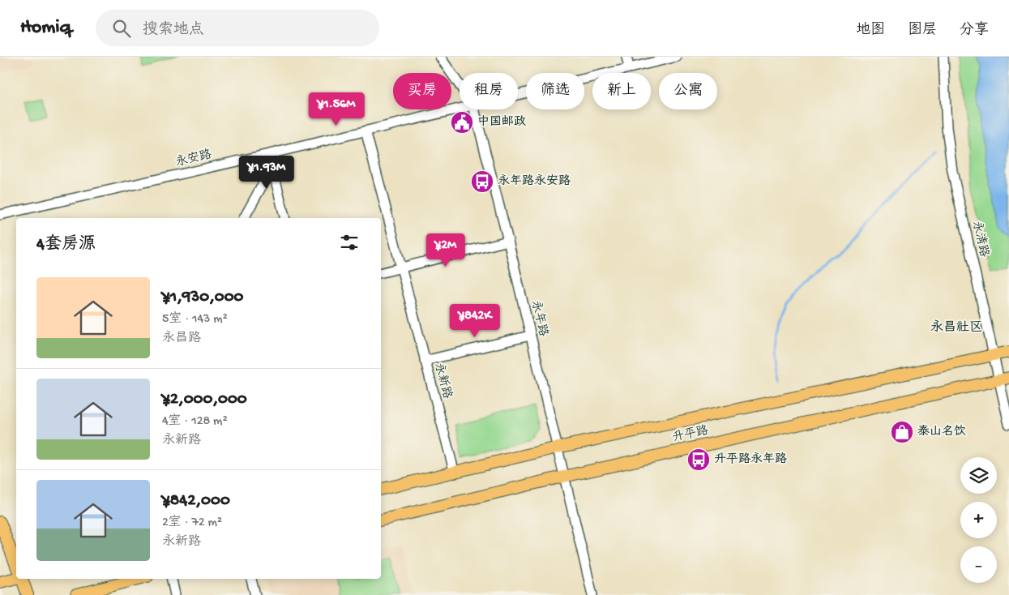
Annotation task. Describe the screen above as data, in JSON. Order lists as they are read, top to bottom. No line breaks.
{"streets":{"main road":["升平路"],"street":["永安路","永清路","永年路","永新路"]},"crossings":[["永安路","永新路"],["永清路","升平路"],["永年路","升平路"],["永新路","升平路"]],"districts":["永昌社区"],"places":{"public building":["中国邮政"],"bus stop":["永年路永安路","升平路永年路"],"shop":["泰山名饮"]},"page":{"header":"Homiq","search":"搜索地点","nav":["地图","图层","分享"],"chip":["买房","租房","筛选","新上","公寓"],"price":["¥1.56M","¥1.93M","¥2M","¥842K"],"heading":"4套房源","list":[{"name":"¥1,930,000","note":"5室 · 143 m² · 永昌路"},{"name":"¥2,000,000","note":"4室 · 128 m² · 永新路"},{"name":"¥842,000","note":"2室 · 72 m² · 永新路"}],"map_buttons":["+","−"]}}
